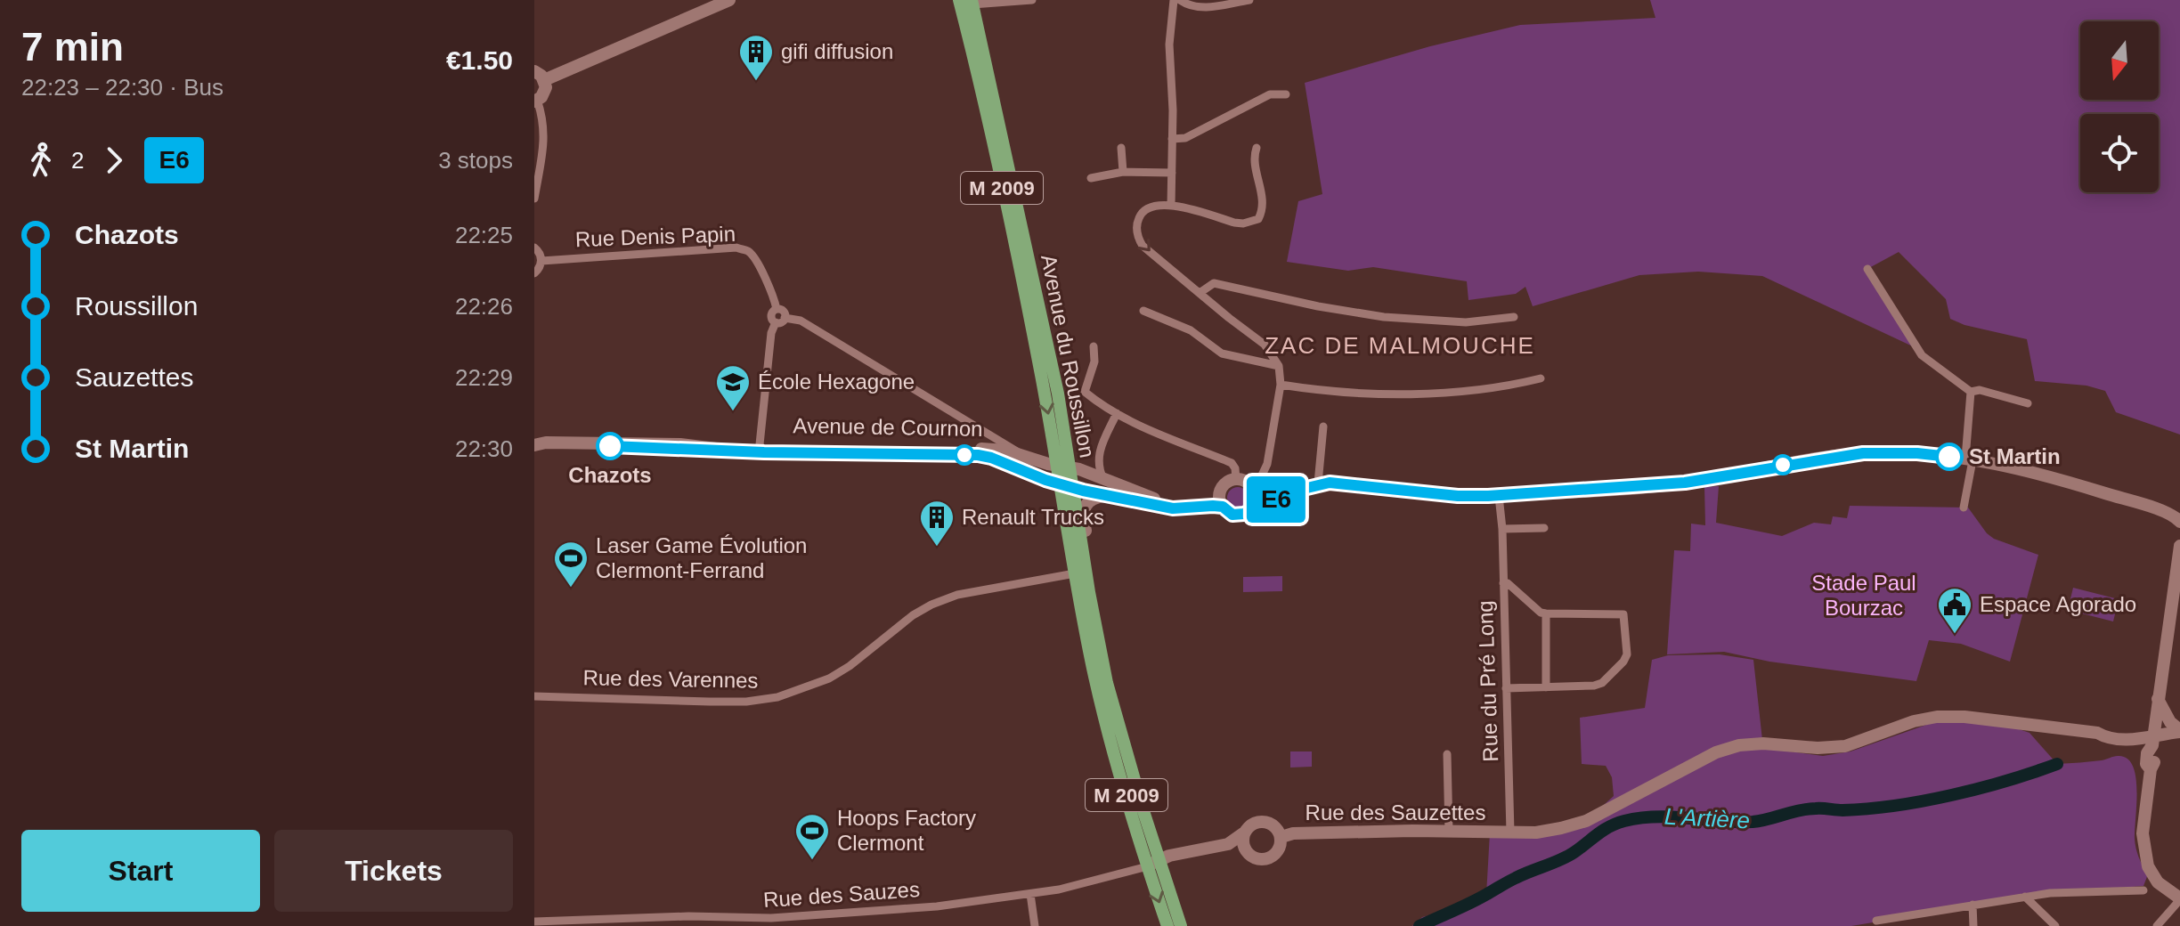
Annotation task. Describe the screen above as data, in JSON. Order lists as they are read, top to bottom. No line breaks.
{"streets":{"main road":["M 2009","Avenue du Roussillon","Avenue de Cournon","Rue des Sauzettes"],"street":["Rue Denis Papin","Rue des Varennes","Rue du Pré Long","Rue des Sauzes"]},"crossings":[["Avenue du Roussillon","Avenue de Cournon"],["Avenue du Roussillon","Rue des Varennes"],["Avenue du Roussillon","Rue des Sauzes"],["Rue du Pré Long","Rue des Sauzettes"]],"districts":["ZAC DE MALMOUCHE"],"water":["L'Artière"],"parks":["Stade Paul Bourzac"],"places":{"building":["gifi diffusion","Renault Trucks"],"school or university":["École Hexagone"],"other":["Chazots","St Martin"],"sports":["Laser Game Évolution Clermont-Ferrand","Hoops Factory Clermont"],"public building":["Espace Agorado"]},"lines":["bus line E6"],"north":"bottom","page":{"heading":["7 min","22:23 – 22:30 · Bus","€1.50"],"on_map":"E6","legs":["2","E6","3 stops"],"list":[{"name":"Chazots","value":"22:25"},{"name":"Roussillon","value":"22:26"},{"name":"Sauzettes","value":"22:29"},{"name":"St Martin","value":"22:30"}],"buttons":["Start","Tickets"]}}
